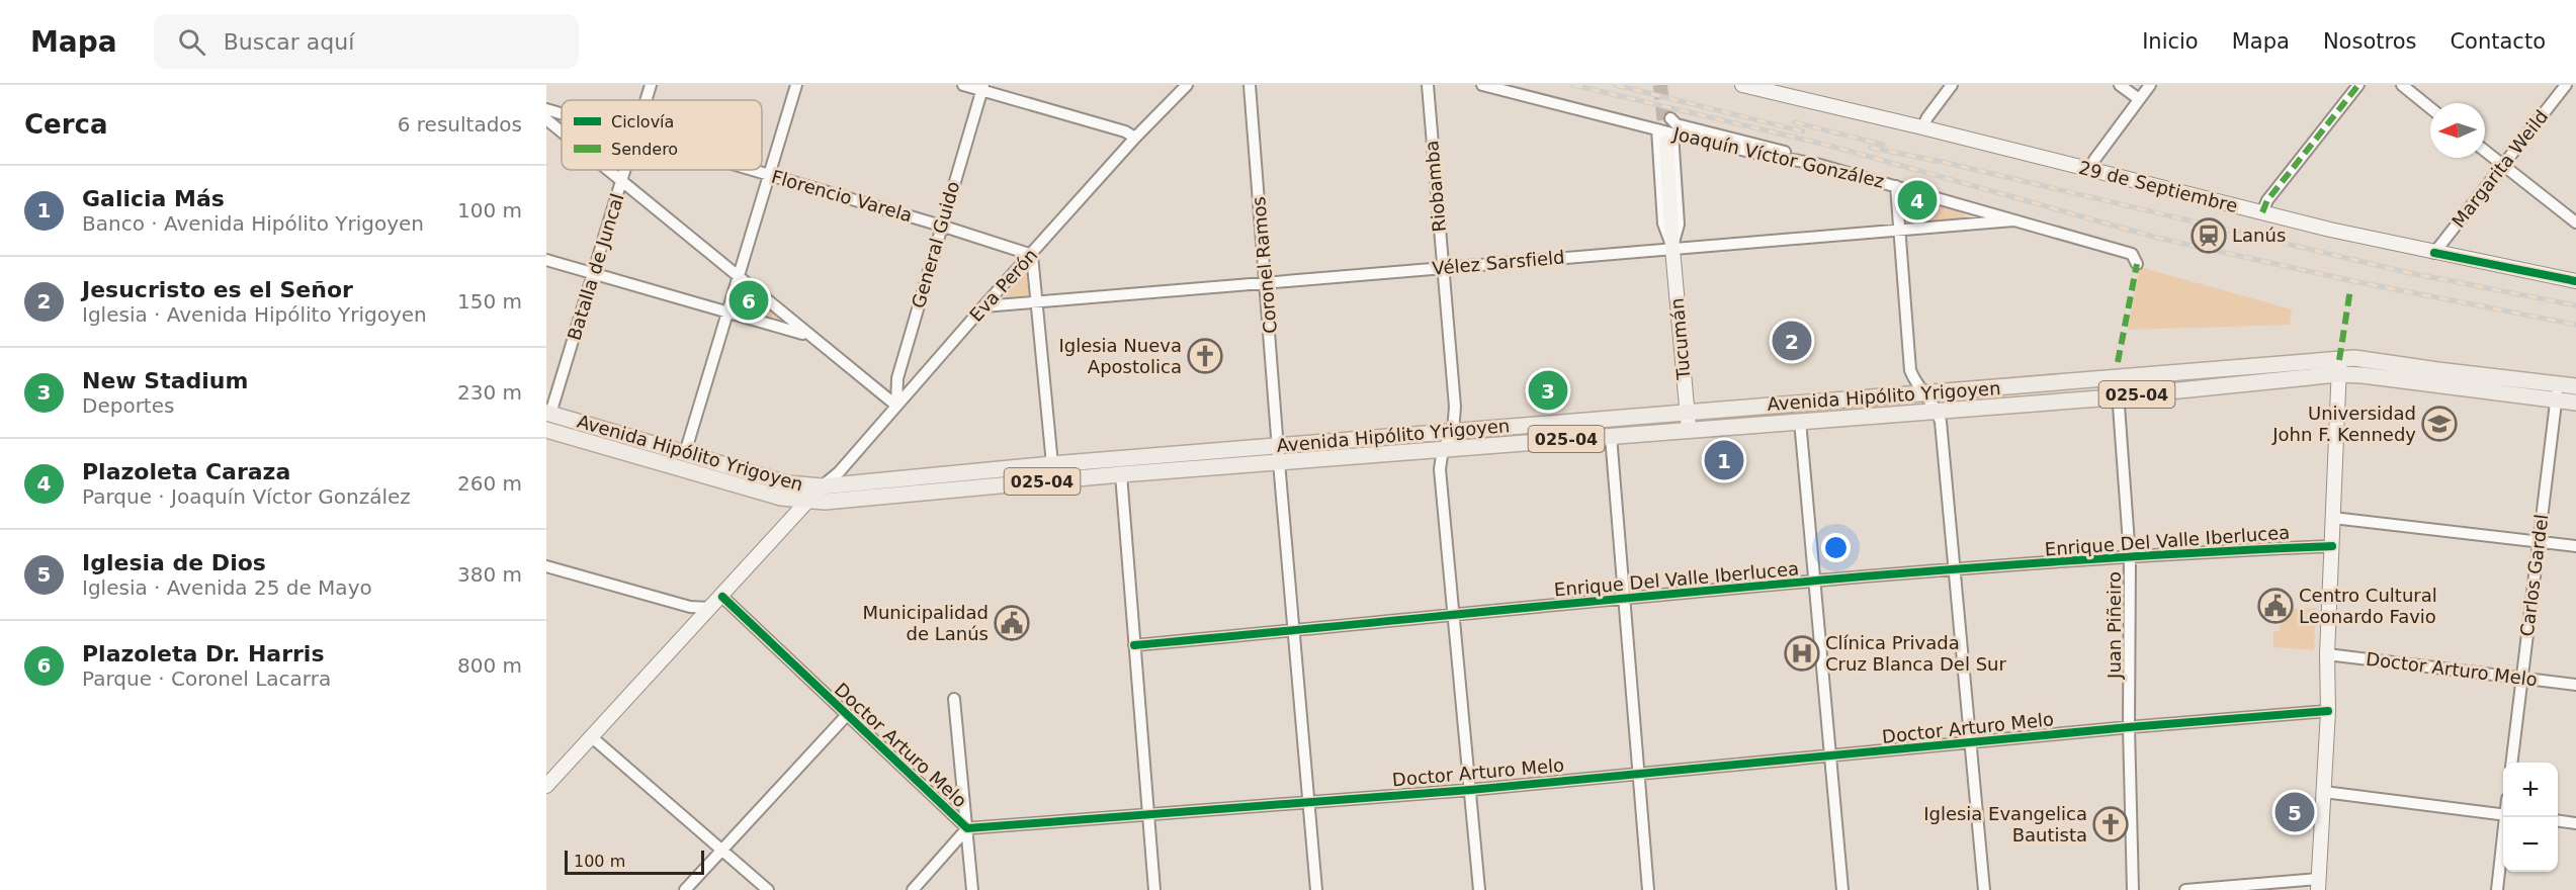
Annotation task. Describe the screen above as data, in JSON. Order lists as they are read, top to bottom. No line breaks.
{"streets":{"main road":["025-04","Avenida Hipólito Yrigoyen"],"street":["Joaquín Víctor González","Margarita Weild","Riobamba","29 de Septiembre","Florencio Varela","General Guido","Vélez Sarsfield","Coronel Ramos","Batalla de Juncal","Eva Perón","Tucumán","Enrique Del Valle Iberlucea","Carlos Gardel","Juan Piñeiro","Doctor Arturo Melo"]},"crossings":[["Joaquín Víctor González","Vélez Sarsfield"],["Joaquín Víctor González","Tucumán"],["Margarita Weild","29 de Septiembre"],["Riobamba","Vélez Sarsfield"],["Riobamba","Avenida Hipólito Yrigoyen"],["Florencio Varela","General Guido"],["Florencio Varela","Eva Perón"],["General Guido","Eva Perón"],["Vélez Sarsfield","Coronel Ramos"],["Vélez Sarsfield","Eva Perón"],["Vélez Sarsfield","Tucumán"],["Coronel Ramos","Avenida Hipólito Yrigoyen"],["Coronel Ramos","Enrique Del Valle Iberlucea"],["Coronel Ramos","Doctor Arturo Melo"],["Batalla de Juncal","Avenida Hipólito Yrigoyen"],["Eva Perón","Avenida Hipólito Yrigoyen"],["Tucumán","Avenida Hipólito Yrigoyen"],["Avenida Hipólito Yrigoyen","Carlos Gardel"],["Avenida Hipólito Yrigoyen","Juan Piñeiro"],["Enrique Del Valle Iberlucea","Juan Piñeiro"],["Carlos Gardel","Doctor Arturo Melo"],["Juan Piñeiro","Doctor Arturo Melo"]],"places":{"station":["Lanús"],"church":["Iglesia Nueva Apostolica","Iglesia Evangelica Bautista"],"school or university":["Universidad John F. Kennedy"],"public building":["Centro Cultural Leonardo Favio","Municipalidad de Lanús"],"hospital":["Clínica Privada Cruz Blanca Del Sur"]},"legend":["Ciclovía","Sendero"],"scale_bar":"100 m","north":"left","page":{"header":"Mapa","search":"Buscar aquí","nav":["Inicio","Mapa","Nosotros","Contacto"],"heading":["Cerca","6 resultados"],"list":[{"mark":"1","name":"Galicia Más","note":"Banco · Avenida Hipólito Yrigoyen","value":"100 m"},{"mark":"2","name":"Jesucristo es el Señor","note":"Iglesia · Avenida Hipólito Yrigoyen","value":"150 m"},{"mark":"3","name":"New Stadium","note":"Deportes","value":"230 m"},{"mark":"4","name":"Plazoleta Caraza","note":"Parque · Joaquín Víctor González","value":"260 m"},{"mark":"5","name":"Iglesia de Dios","note":"Iglesia · Avenida 25 de Mayo","value":"380 m"},{"mark":"6","name":"Plazoleta Dr. Harris","note":"Parque · Coronel Lacarra","value":"800 m"}],"pins":["4","6","2","3","1","5"],"map_buttons":["+","−"],"scale":"100 m"}}
